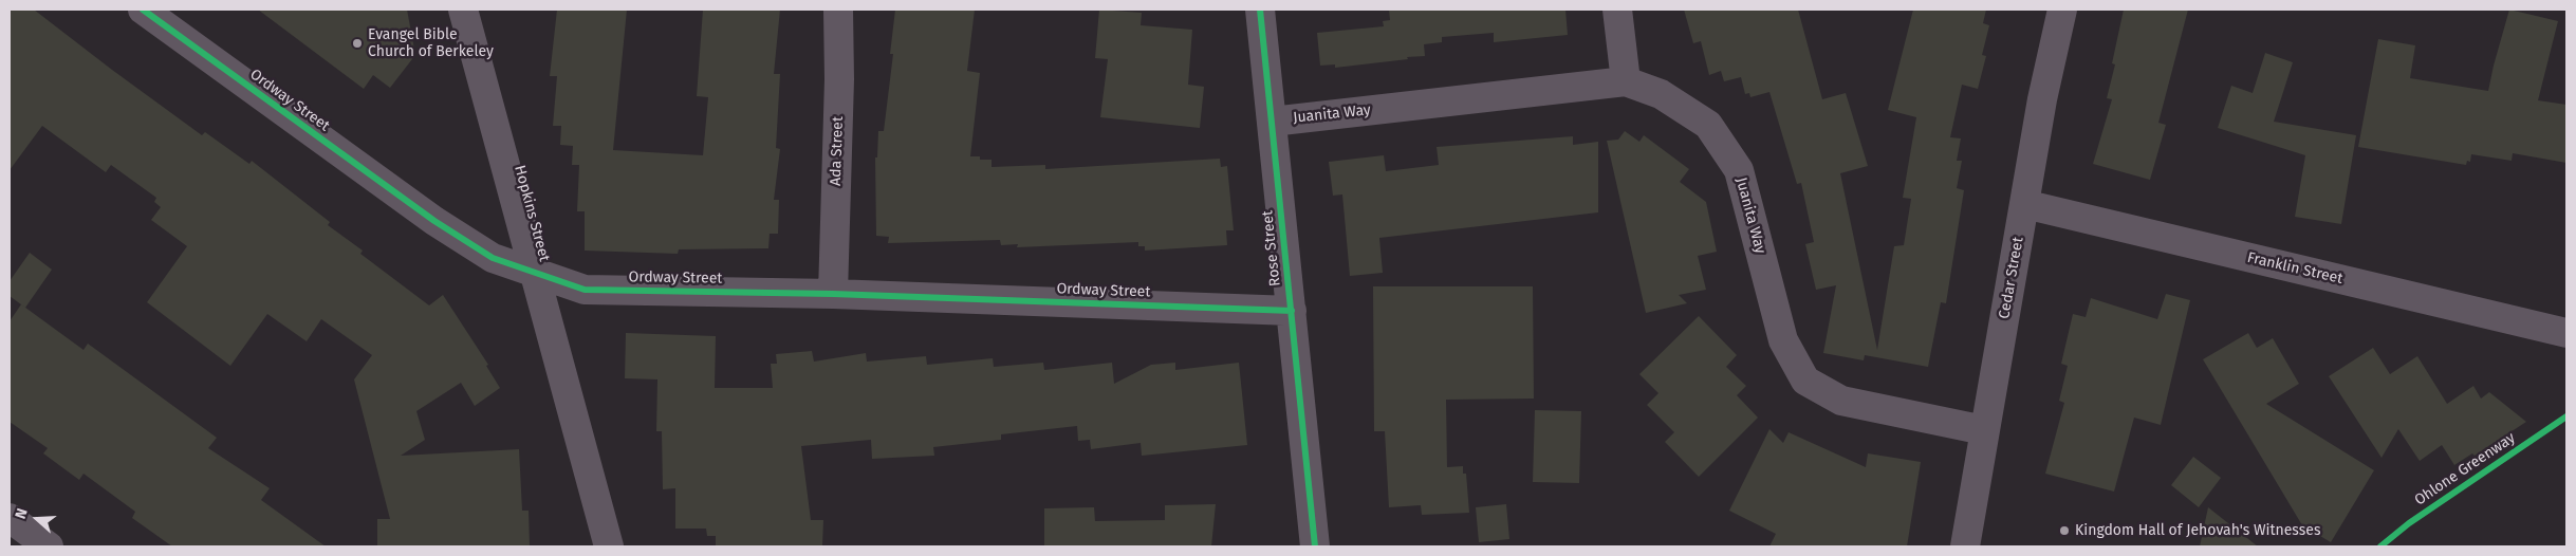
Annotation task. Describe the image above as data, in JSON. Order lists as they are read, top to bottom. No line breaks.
{"streets":{"street":["Ordway Street","Juanita Way","Ada Street","Hopkins Street","Rose Street","Franklin Street","Cedar Street"],"cycle path":["Ohlone Greenway"]},"crossings":[["Ordway Street","Ada Street"],["Ordway Street","Hopkins Street"],["Ordway Street","Rose Street"],["Juanita Way","Rose Street"],["Juanita Way","Cedar Street"],["Franklin Street","Cedar Street"]],"places":["Evangel Bible Church of Berkeley","Kingdom Hall of Jehovah's Witnesses"],"north":"left"}
